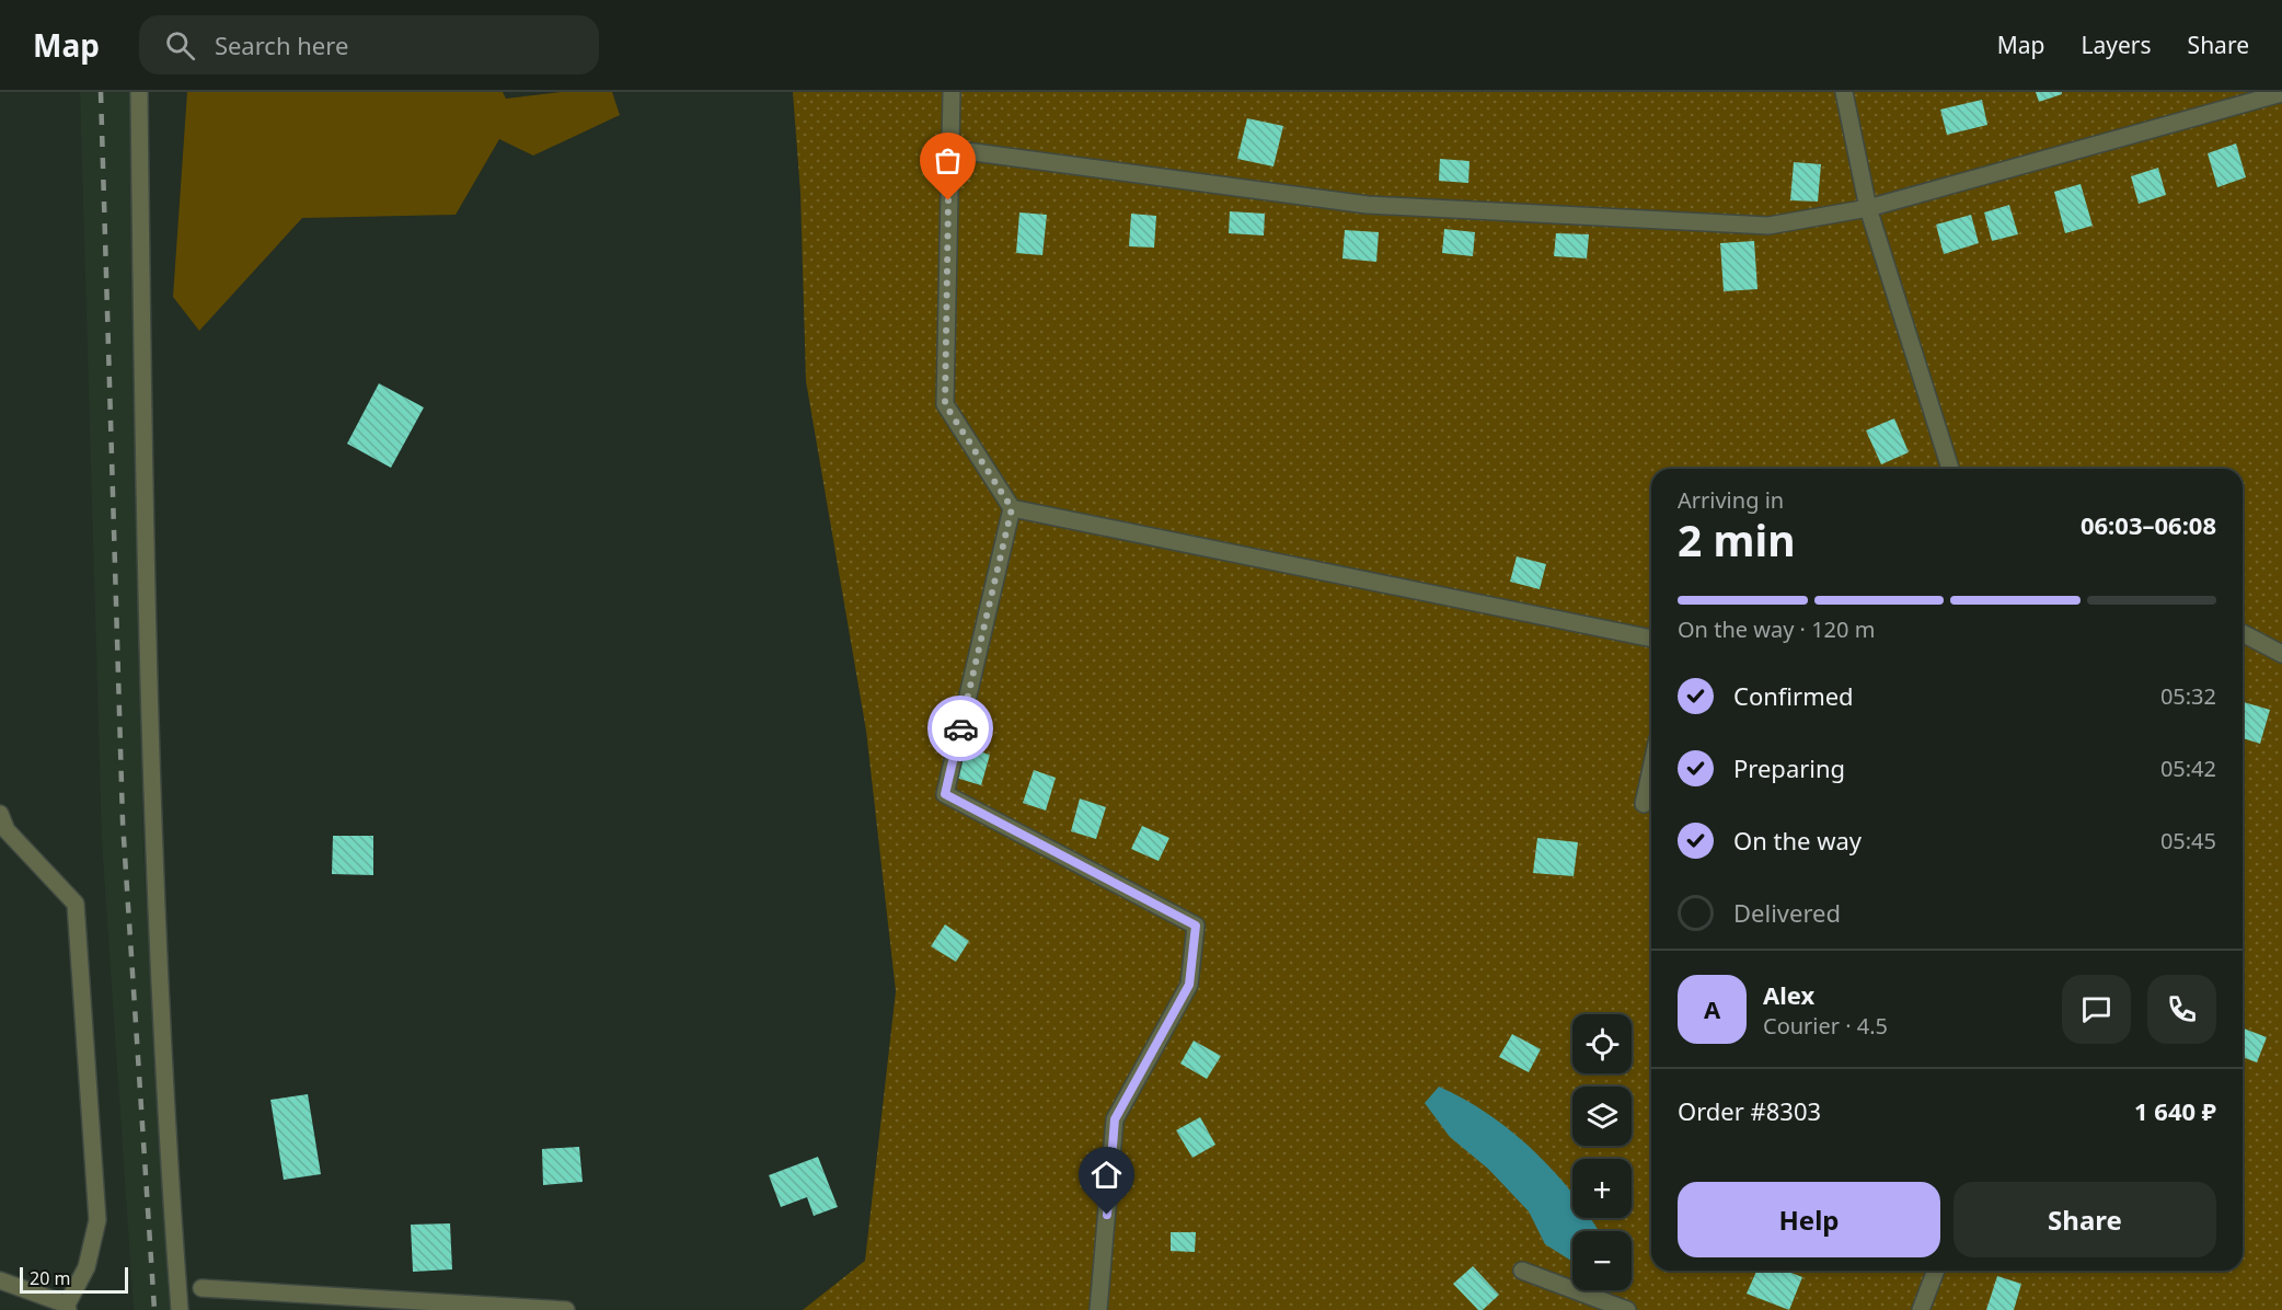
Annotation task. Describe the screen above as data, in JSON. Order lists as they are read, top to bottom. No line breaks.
{"scale_bar":"20 m","page":{"header":"Map","search":"Search here","nav":["Map","Layers","Share"],"heading":["2 min","Arriving in","06:03–06:08"],"panel":["Alex","Courier · 4.5","Order #8303","1 640 ₽"],"bar":"On the way · 120 m","list":[["Confirmed","05:32"],["Preparing","05:42"],["On the way","05:45"],"Delivered"],"round":"A","map_buttons":["+","−"],"buttons":["Help","Share"],"scale":"20 m"}}
